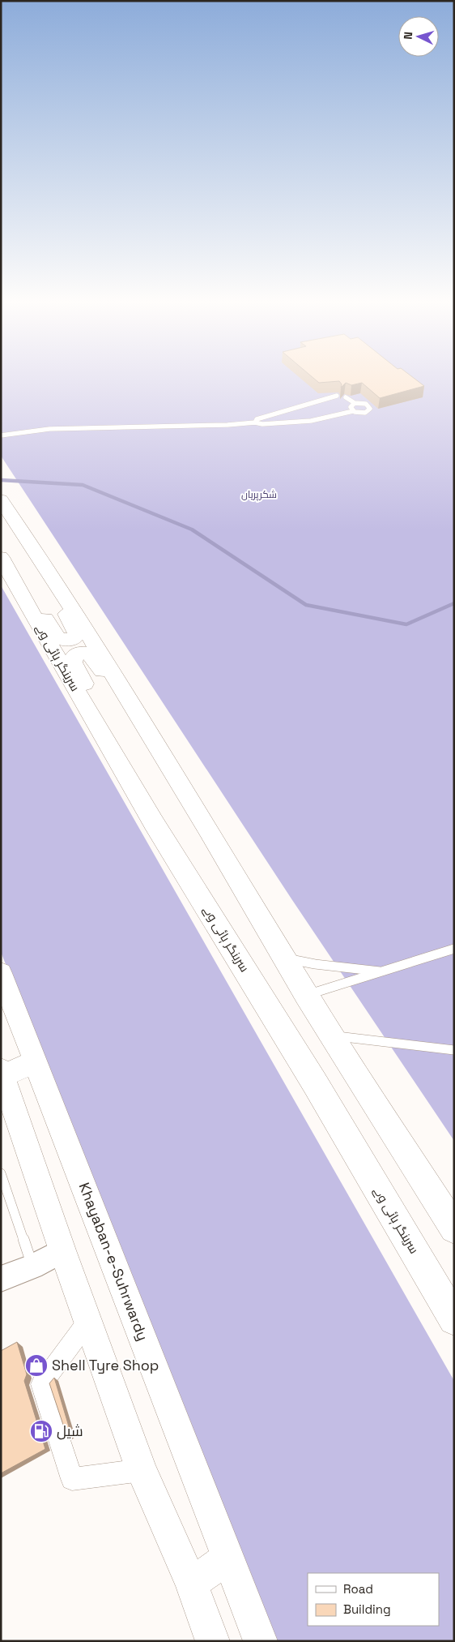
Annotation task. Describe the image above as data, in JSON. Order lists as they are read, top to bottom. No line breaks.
{"streets":{"highway":["سرینگر ہائی وے"],"main road":["Khayaban-e-Suhrwardy"]},"parks":["شکرپریاں"],"places":{"shop":["Shell Tyre Shop"],"fuel station":["شیل"]},"legend":["Road","Building"],"north":"left"}
